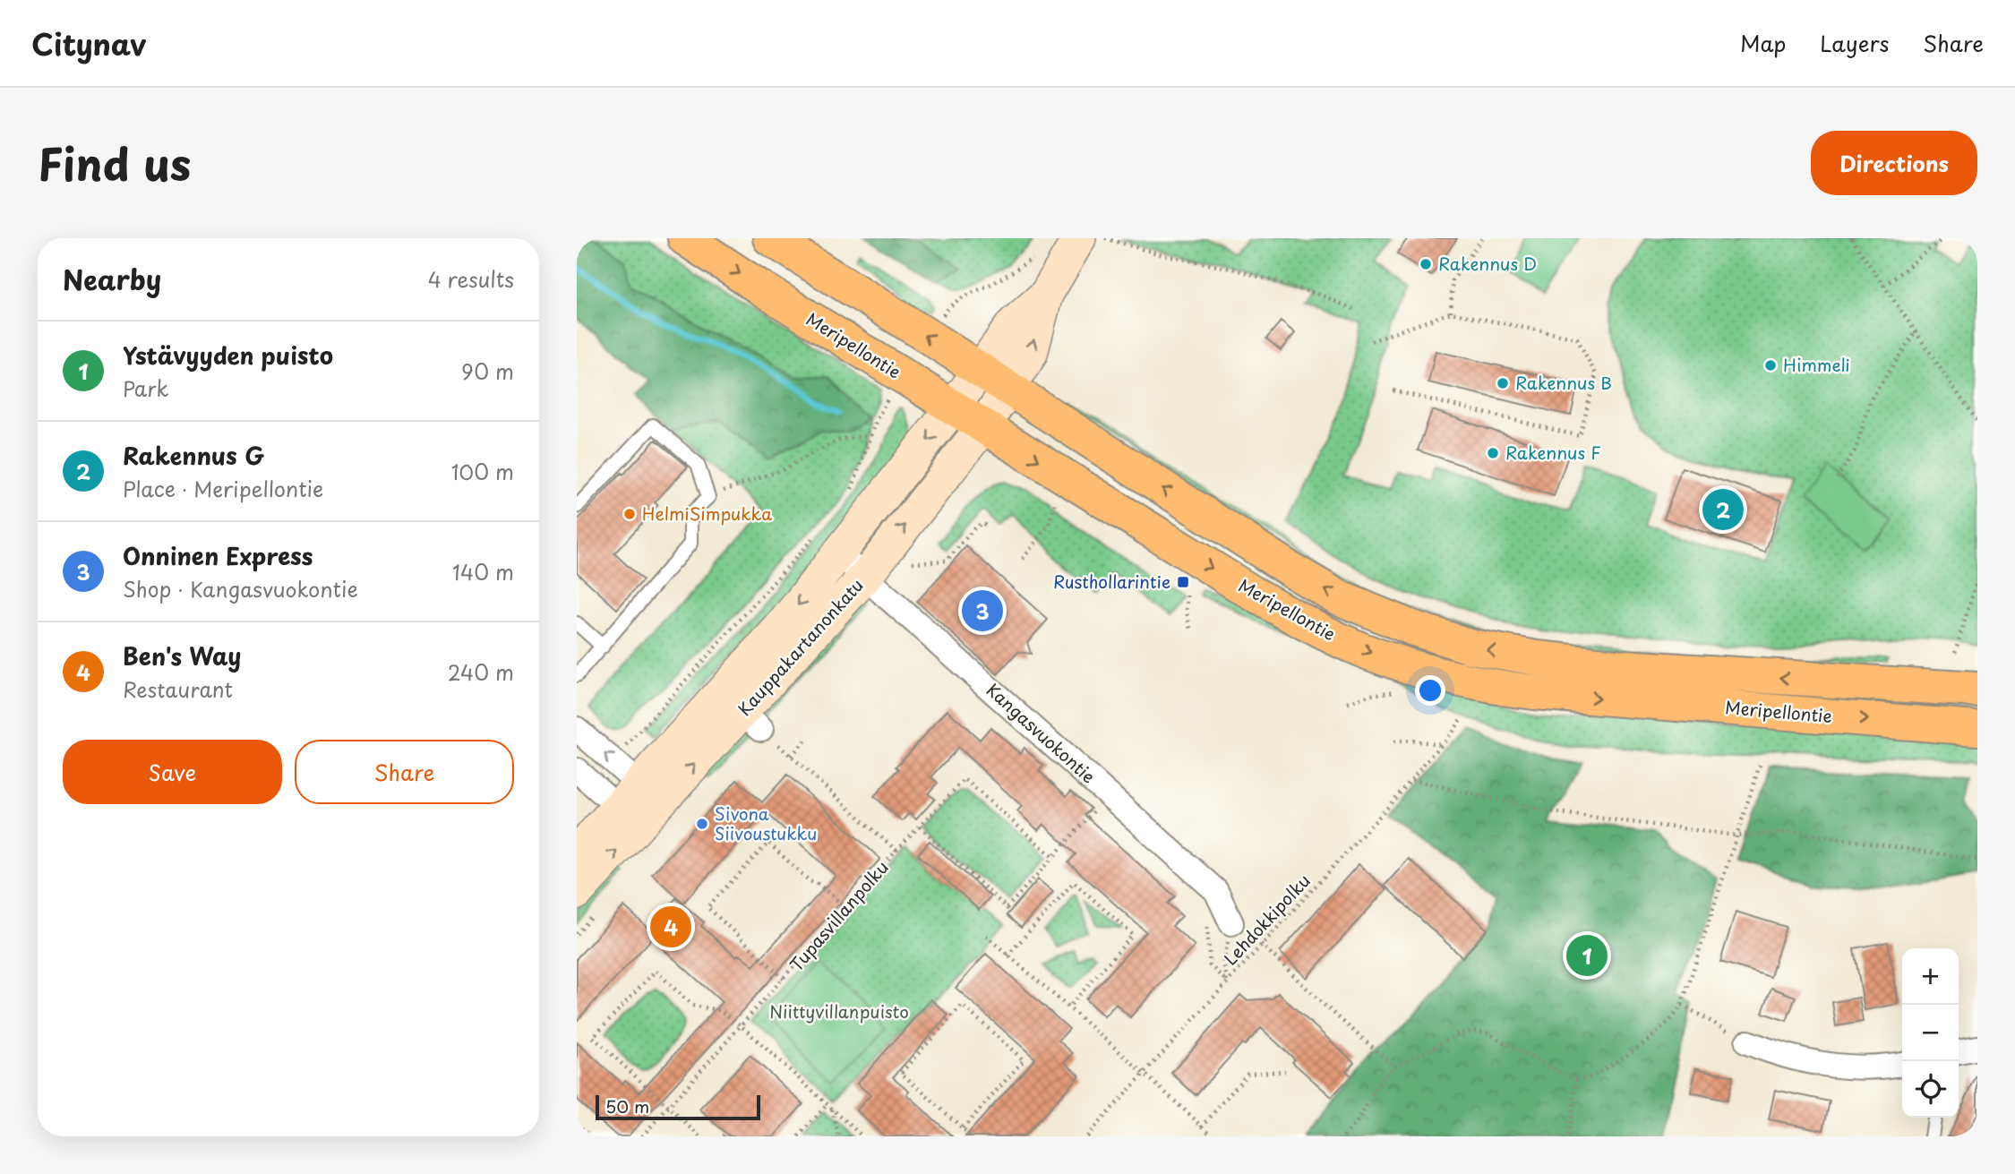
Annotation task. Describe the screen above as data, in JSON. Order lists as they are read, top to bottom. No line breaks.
{"streets":{"main road":["Meripellontie","Kauppakartanonkatu"],"street":["Kangasvuokontie"],"path":["Tupasvillanpolku","Lehdokkipolku"]},"crossings":[["Meripellontie","Kauppakartanonkatu"],["Kauppakartanonkatu","Kangasvuokontie"],["Kauppakartanonkatu","Tupasvillanpolku"]],"parks":["Niittyvillanpuisto"],"places":{"other":["Rakennus D","Himmeli","Rakennus B","Rakennus F","HelmiSimpukka","Sivona Siivoustukku"],"transit":["Rusthollarintie"]},"scale_bar":"50 m","page":{"header":"Citynav","nav":["Map","Layers","Share"],"title":"Find us","buttons":["Directions",["Save","Share"]],"heading":["Nearby","4 results"],"list":[{"mark":"1","name":"Ystävyyden puisto","note":"Park","value":"90 m"},{"mark":"2","name":"Rakennus G","note":"Place · Meripellontie","value":"100 m"},{"mark":"3","name":"Onninen Express","note":"Shop · Kangasvuokontie","value":"140 m"},{"mark":"4","name":"Ben's Way","note":"Restaurant","value":"240 m"}],"pins":["2","3","4","1"],"map_buttons":["+","−"],"scale":"50 m"}}
